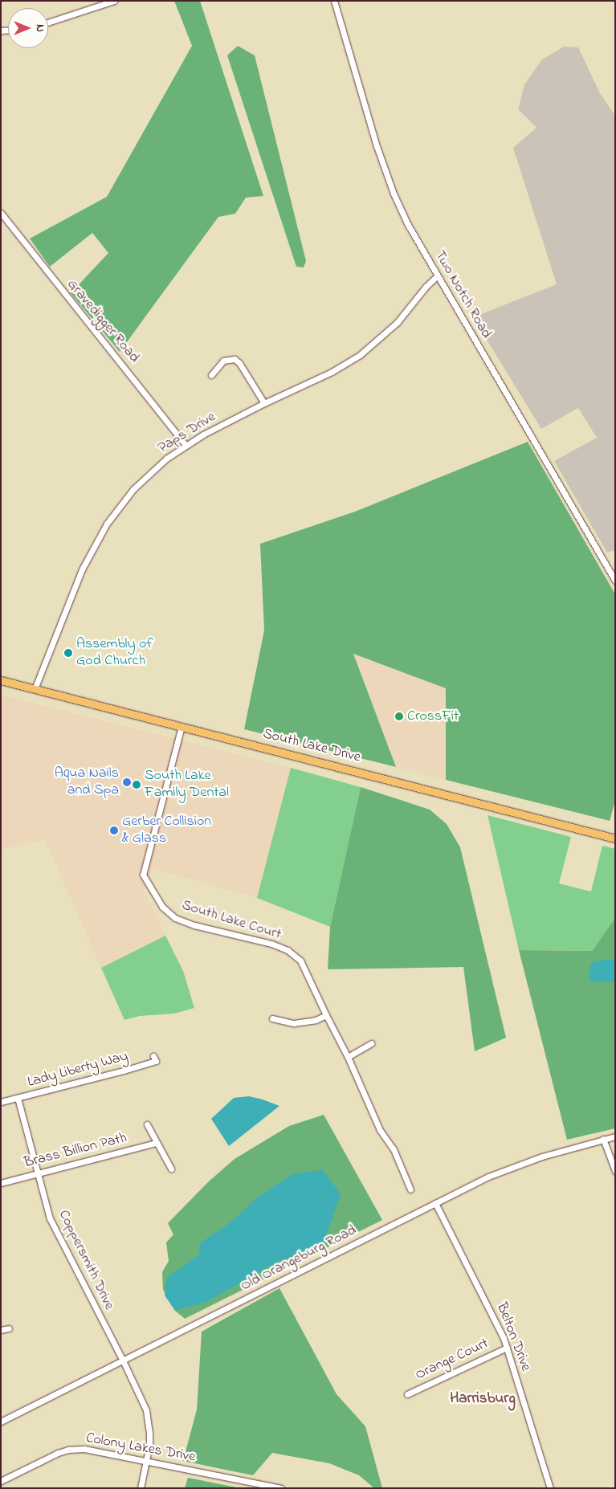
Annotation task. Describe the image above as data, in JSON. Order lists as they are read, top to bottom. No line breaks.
{"streets":{"main road":["South Lake Drive"],"street":["Two Notch Road","Gravedigger Road","Paps Drive","South Lake Court","Lady Liberty Way","Brass Billion Path","Old Orangeburg Road","Coppersmith Drive","Belton Drive","Orange Court","Colony Lakes Drive"]},"crossings":[["Two Notch Road","Paps Drive"],["Gravedigger Road","Paps Drive"],["Paps Drive","South Lake Drive"],["South Lake Drive","South Lake Court"],["Lady Liberty Way","Coppersmith Drive"],["Brass Billion Path","Coppersmith Drive"],["Old Orangeburg Road","Coppersmith Drive"],["Old Orangeburg Road","Belton Drive"],["Coppersmith Drive","Colony Lakes Drive"],["Belton Drive","Orange Court"]],"districts":["Harrisburg"],"places":["Assembly of God Church","CrossFit","Aqua Nails and Spa","South Lake Family Dental","Gerber Collision & Glass"],"north":"right"}
